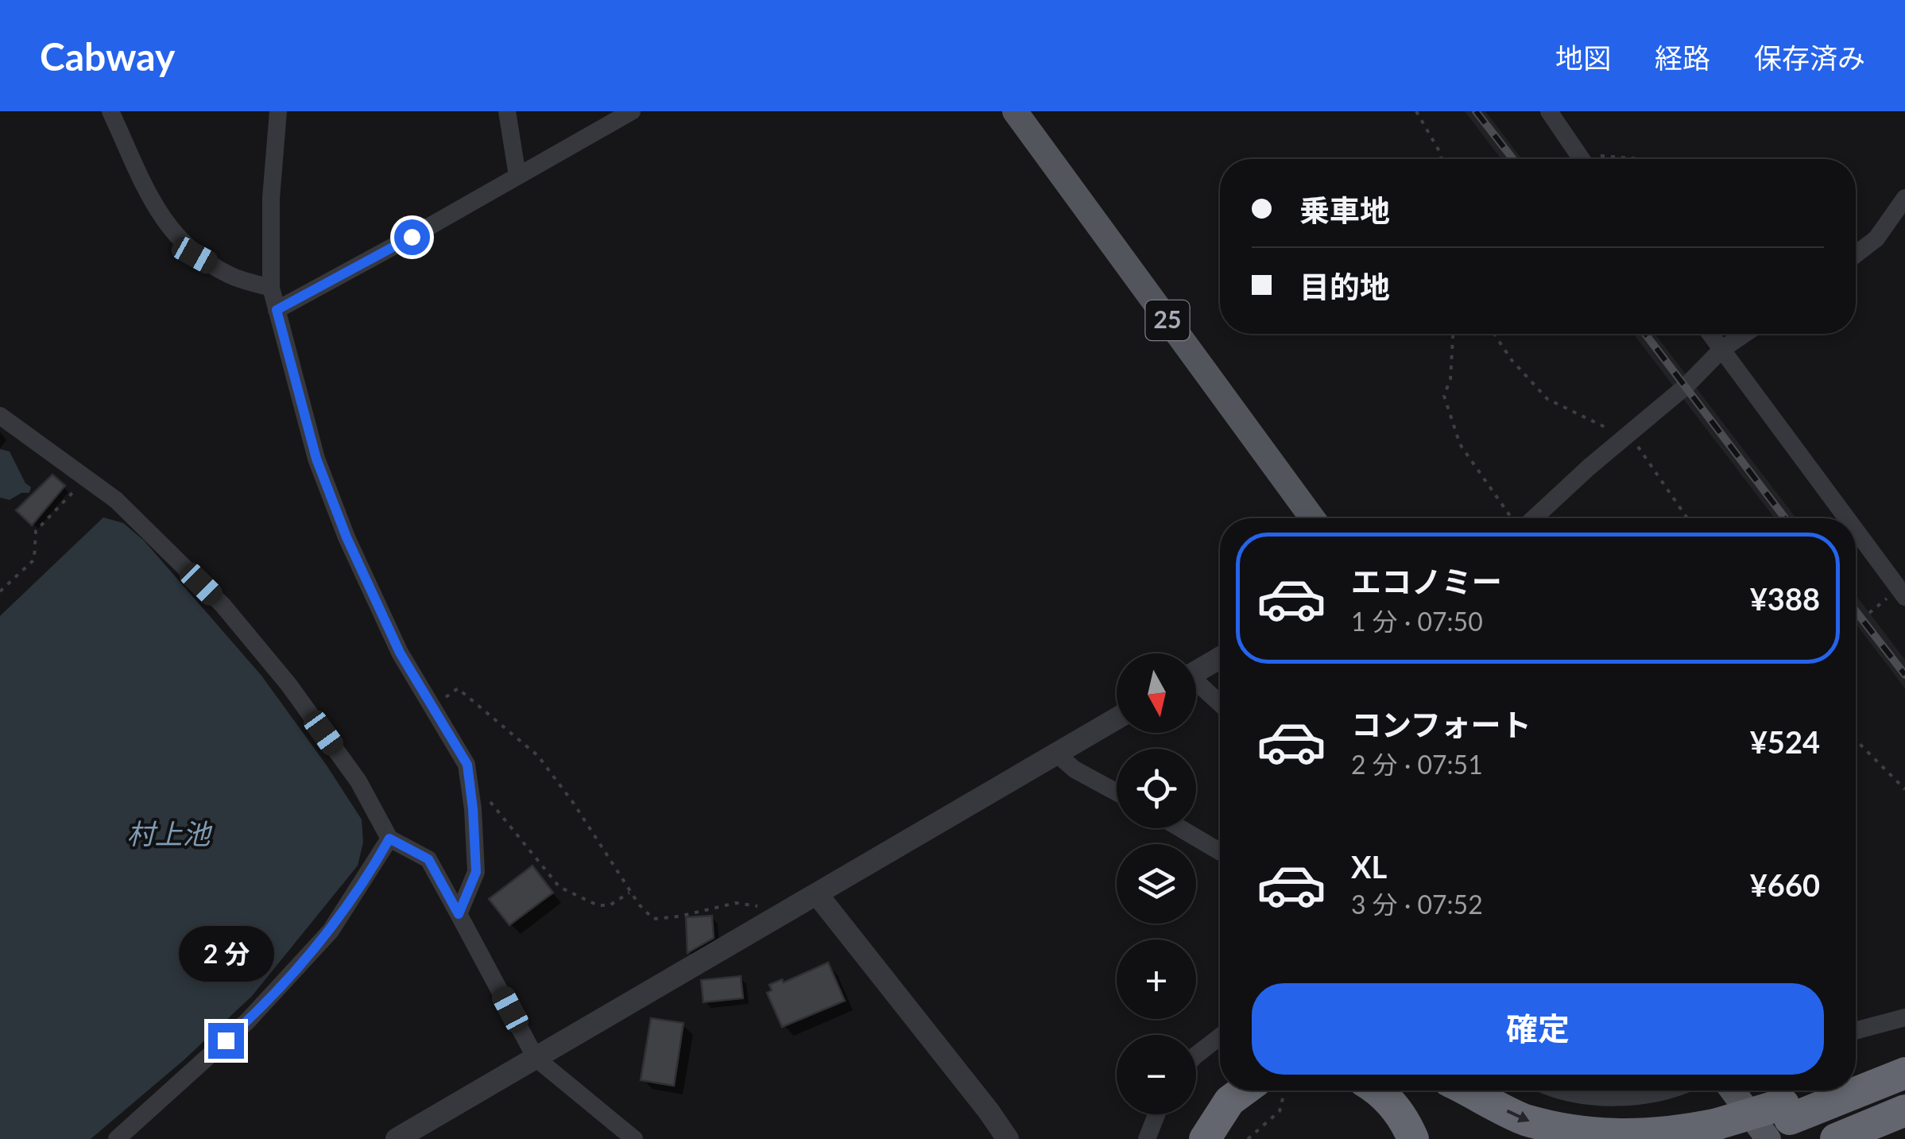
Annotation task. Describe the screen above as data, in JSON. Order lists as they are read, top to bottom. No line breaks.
{"streets":{"main road":["25"]},"water":["村上池"],"north":"bottom","page":{"header":"Cabway","nav":["地図","経路","保存済み"],"banner":["乗車地","目的地"],"list":[{"name":"エコノミー","note":"1 分 · 07:50","value":"¥388"},{"name":"コンフォート","note":"2 分 · 07:51","value":"¥524"},{"name":"XL","note":"3 分 · 07:52","value":"¥660"}],"map_buttons":["+","−"],"bubble":"2 分","buttons":"確定"}}
